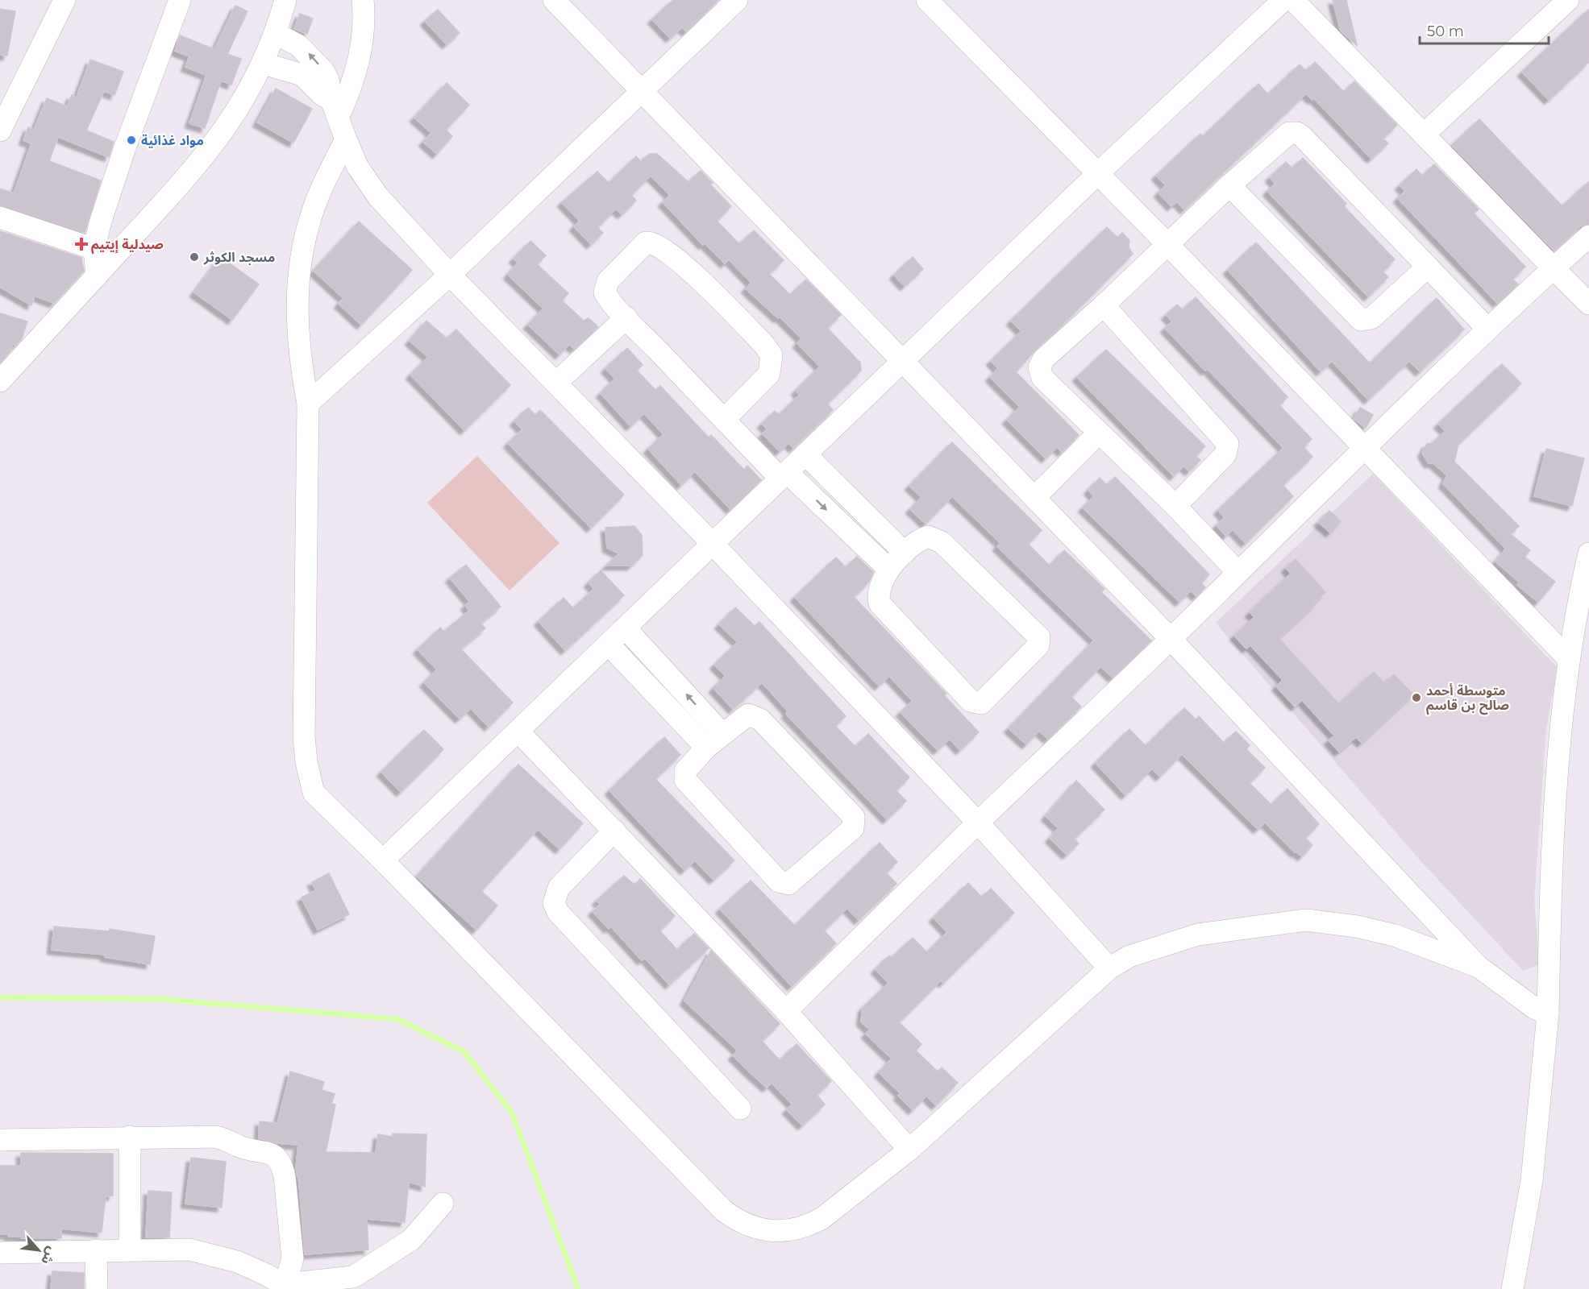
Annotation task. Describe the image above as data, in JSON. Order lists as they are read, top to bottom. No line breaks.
{"places":{"other":["مواد غذائية","مسجد الكوثر","متوسطة أحمد صالح بن قاسم"],"health":["صيدلية إيتيم"]},"scale_bar":"50 m","north":"bottom right"}
